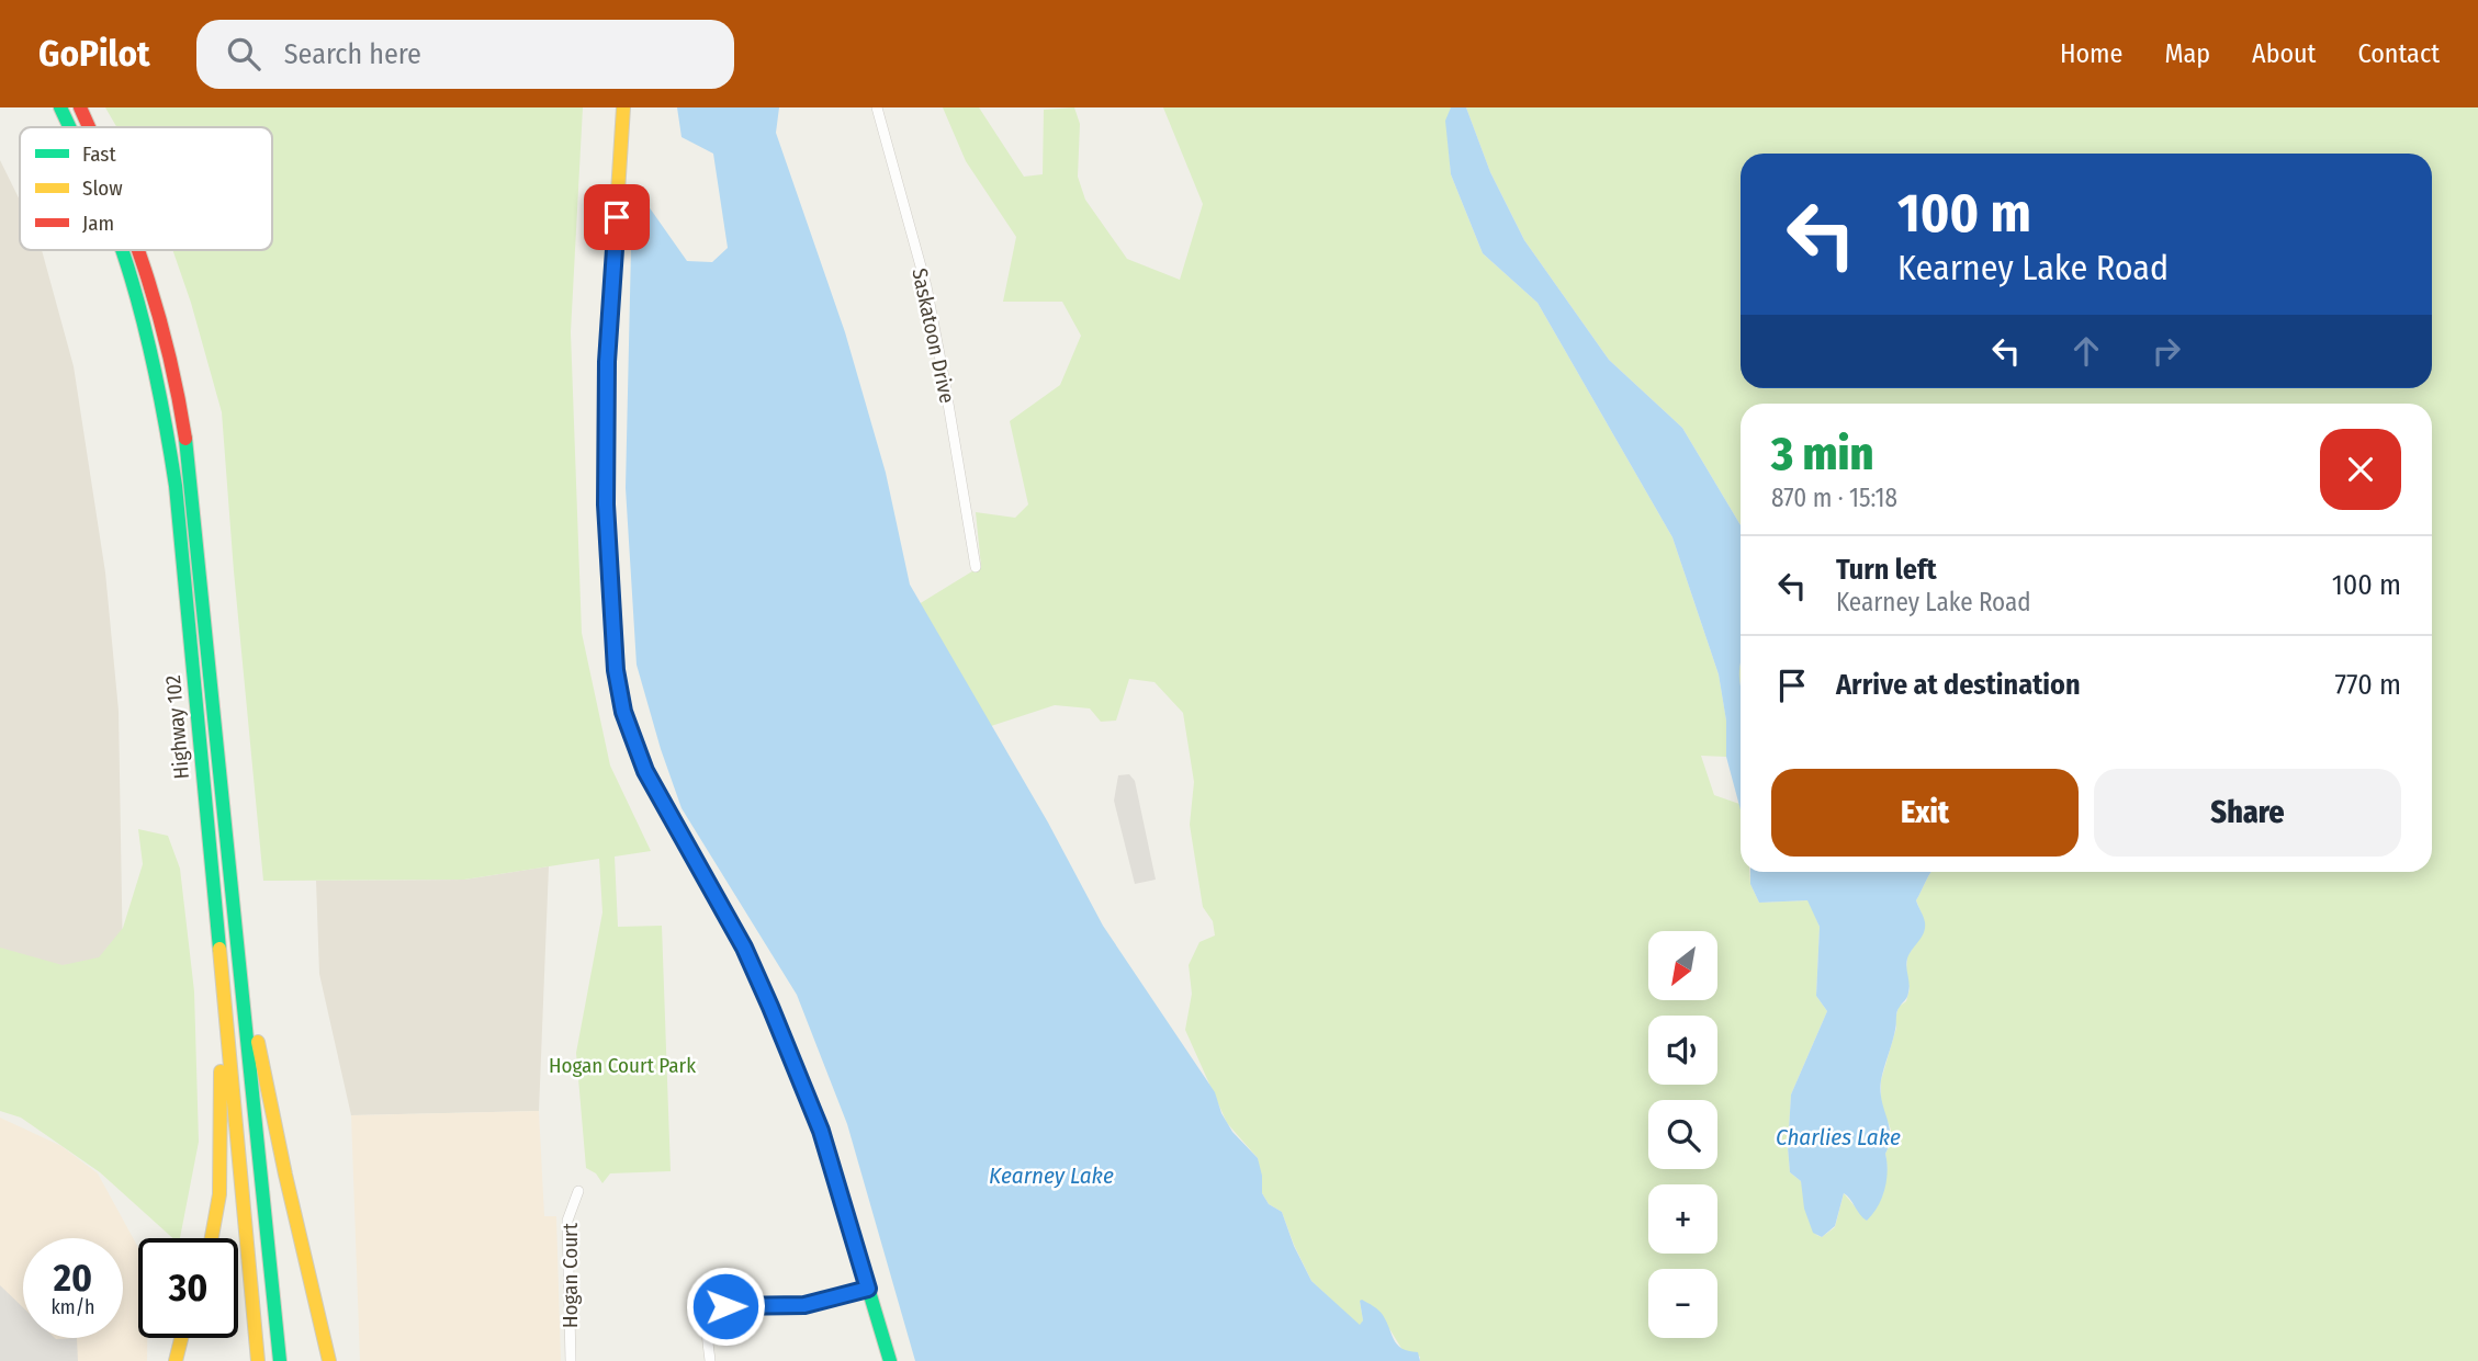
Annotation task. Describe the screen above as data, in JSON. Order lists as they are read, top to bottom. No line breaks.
{"streets":{"main road":["Highway 102"],"street":["Saskatoon Drive","Hogan Court"]},"water":["Charlies Lake","Kearney Lake"],"parks":["Hogan Court Park"],"legend":["Fast","Slow","Jam"],"north":"bottom left","page":{"header":"GoPilot","search":"Search here","nav":["Home","Map","About","Contact"],"turn":["100 m","Kearney Lake Road"],"heading":["3 min","870 m · 15:18"],"list":[{"name":"Turn left","note":"Kearney Lake Road","value":"100 m"},{"name":"Arrive at destination","value":"770 m"}],"buttons":["Exit","Share"],"map_buttons":["+","−"],"speed":"20 km/h","limit":"30"}}
